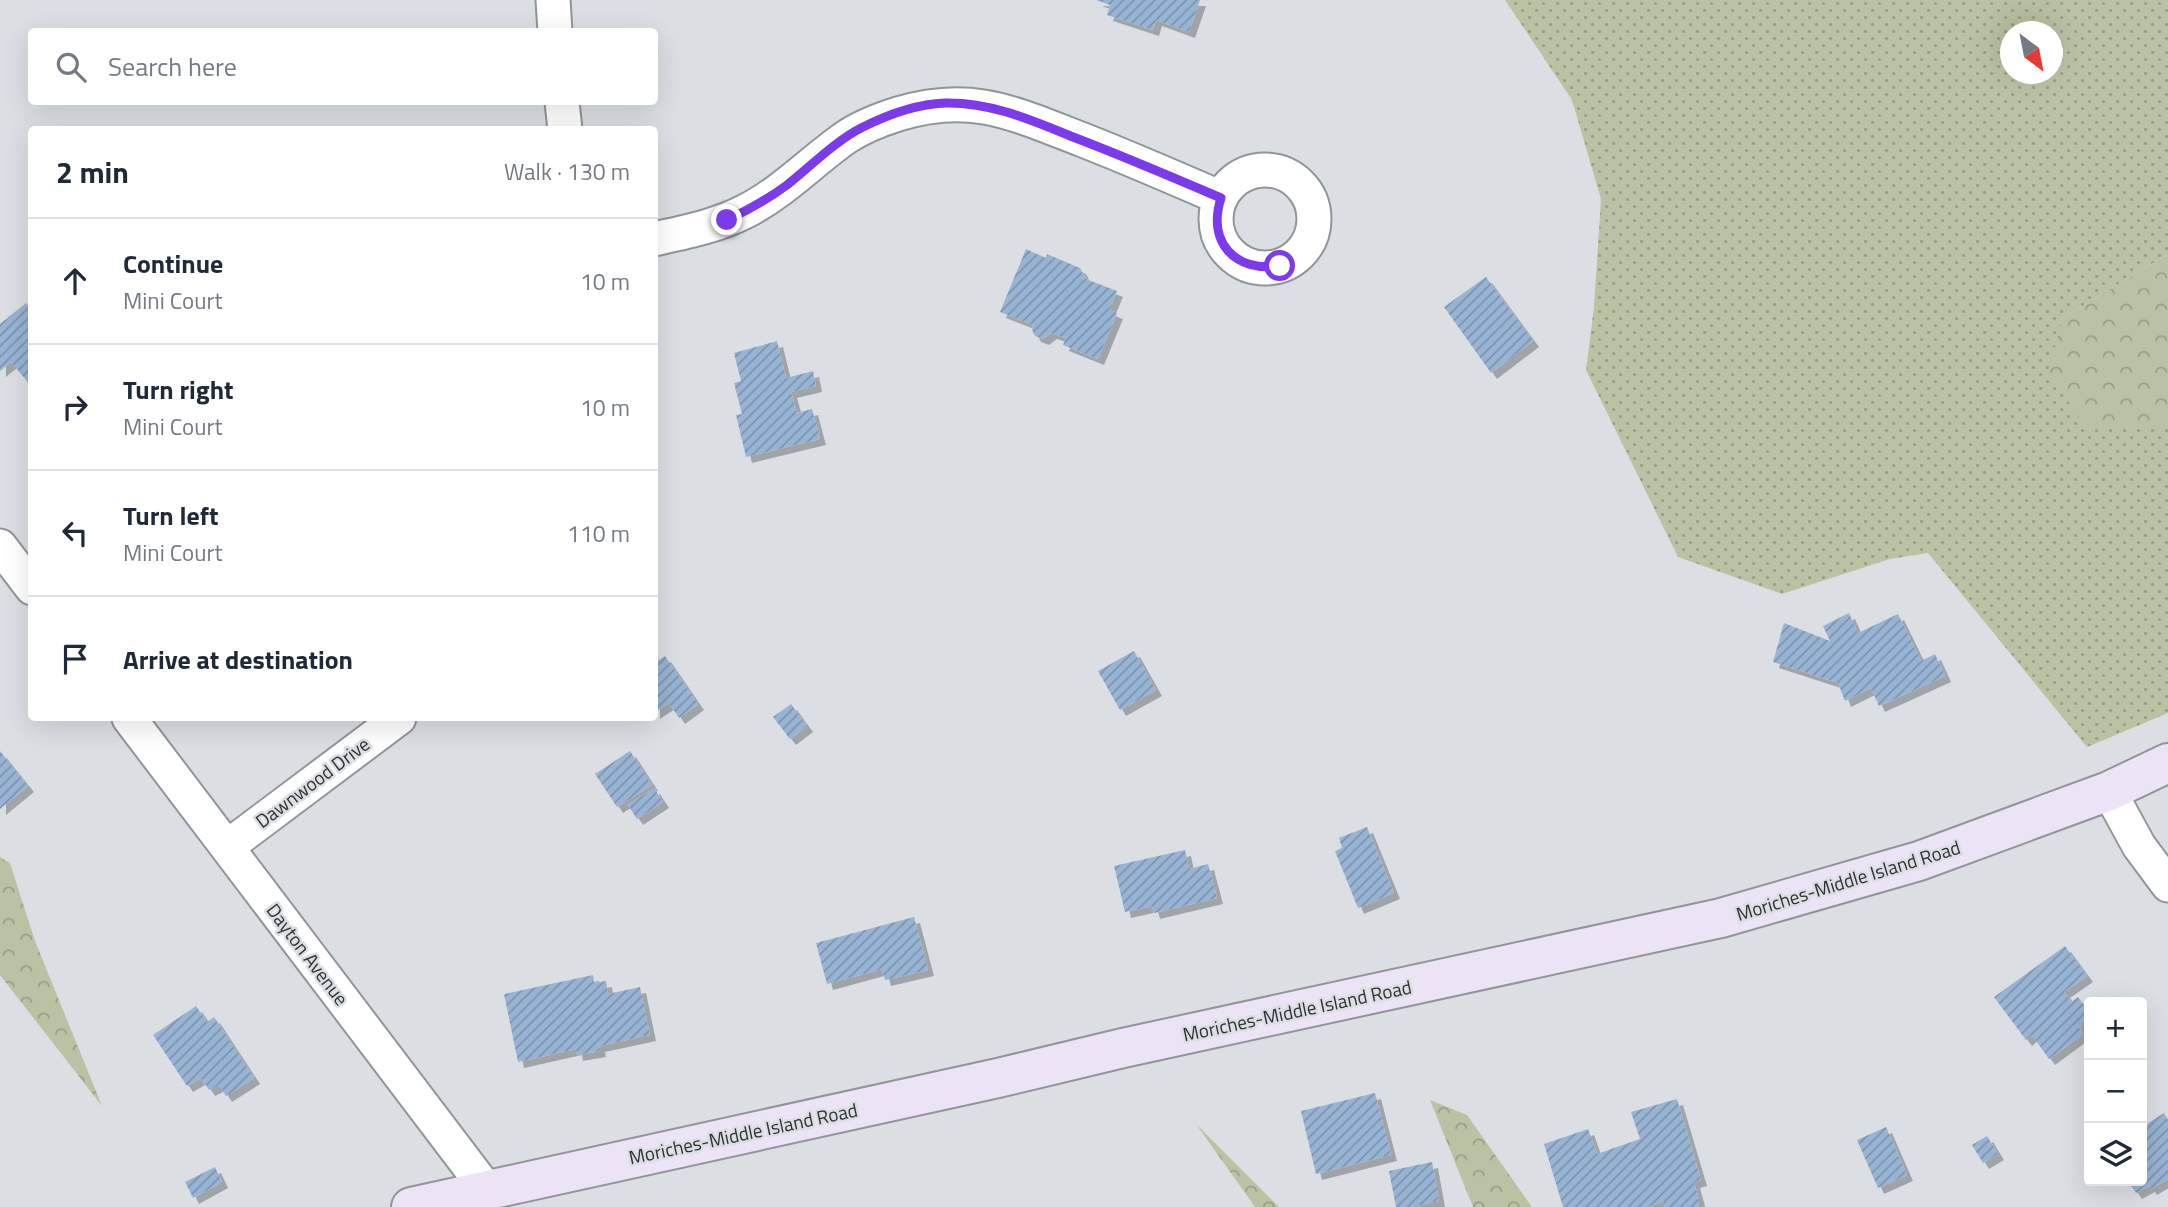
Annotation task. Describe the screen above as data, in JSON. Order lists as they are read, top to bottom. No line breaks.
{"streets":{"main road":["Moriches-Middle Island Road"],"street":["Dawnwood Drive","Dayton Avenue"]},"crossings":[["Dawnwood Drive","Dayton Avenue"],["Moriches-Middle Island Road","Dayton Avenue"]],"north":"bottom right","page":{"search":"Search here","heading":["2 min","Walk · 130 m"],"list":[["Continue","Mini Court","10 m"],["Turn right","Mini Court","10 m"],["Turn left","Mini Court","110 m"],"Arrive at destination"],"map_buttons":["+","−"]}}
